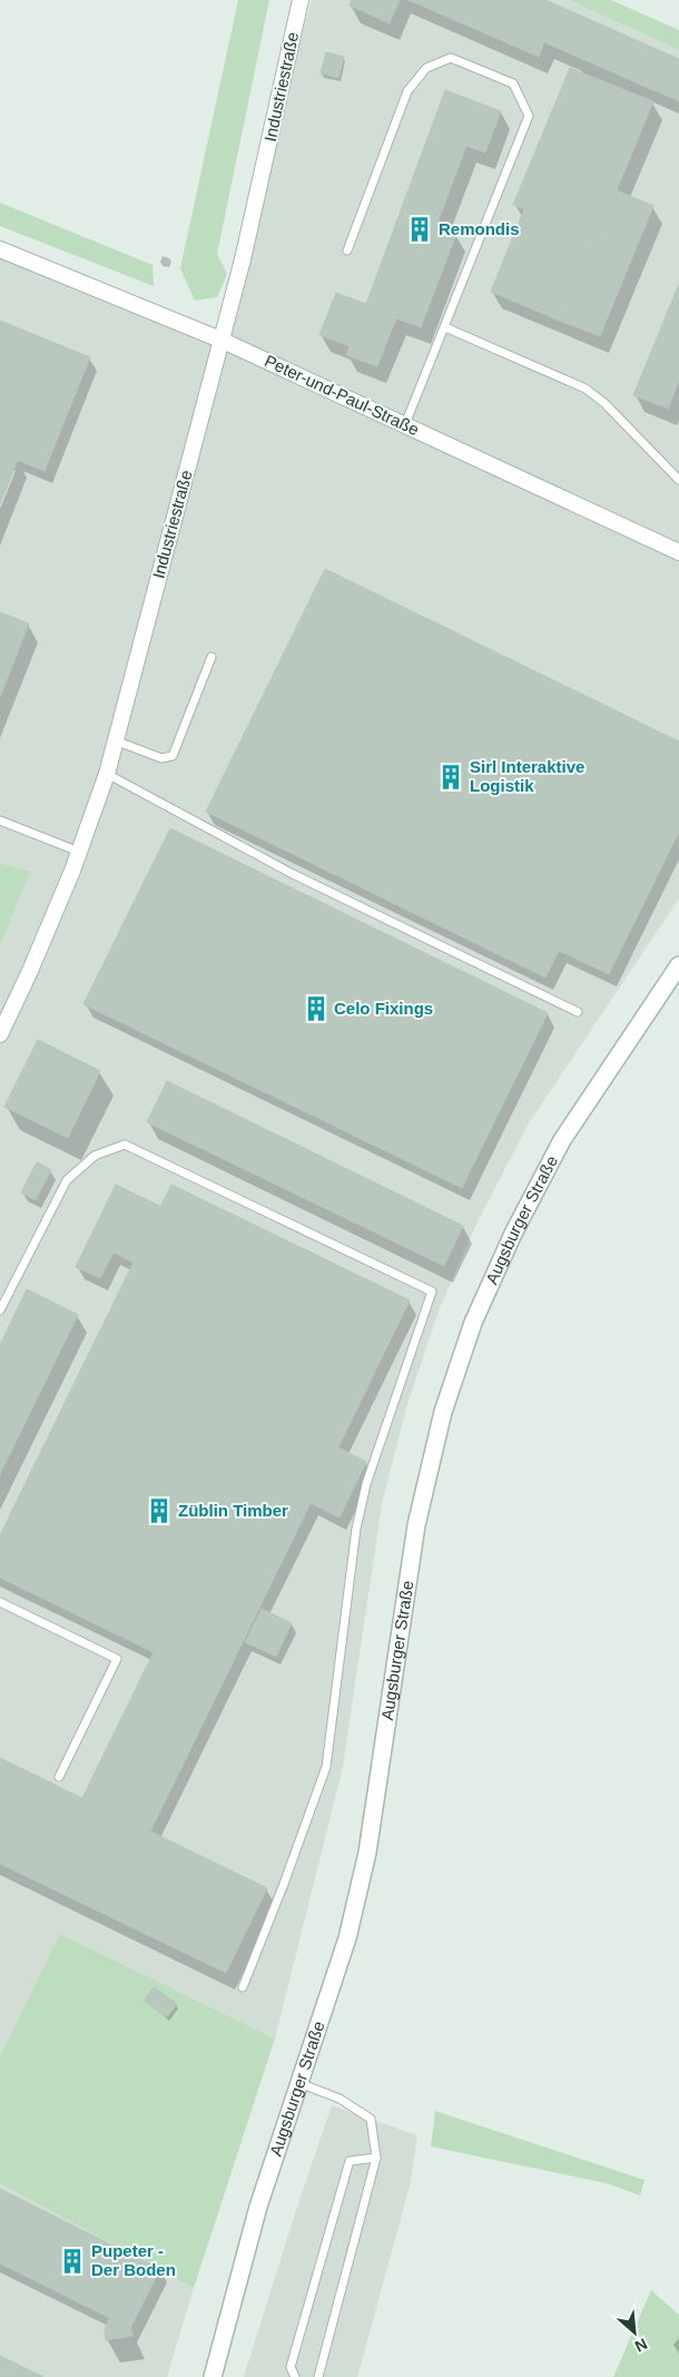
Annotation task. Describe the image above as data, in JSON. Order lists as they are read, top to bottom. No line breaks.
{"streets":{"main road":["Augsburger Straße"],"street":["Industriestraße","Peter-und-Paul-Straße"]},"crossings":[["Industriestraße","Peter-und-Paul-Straße"]],"places":{"building":["Remondis","Sirl Interaktive Logistik","Celo Fixings","Züblin Timber","Pupeter - Der Boden"]},"north":"bottom right"}
